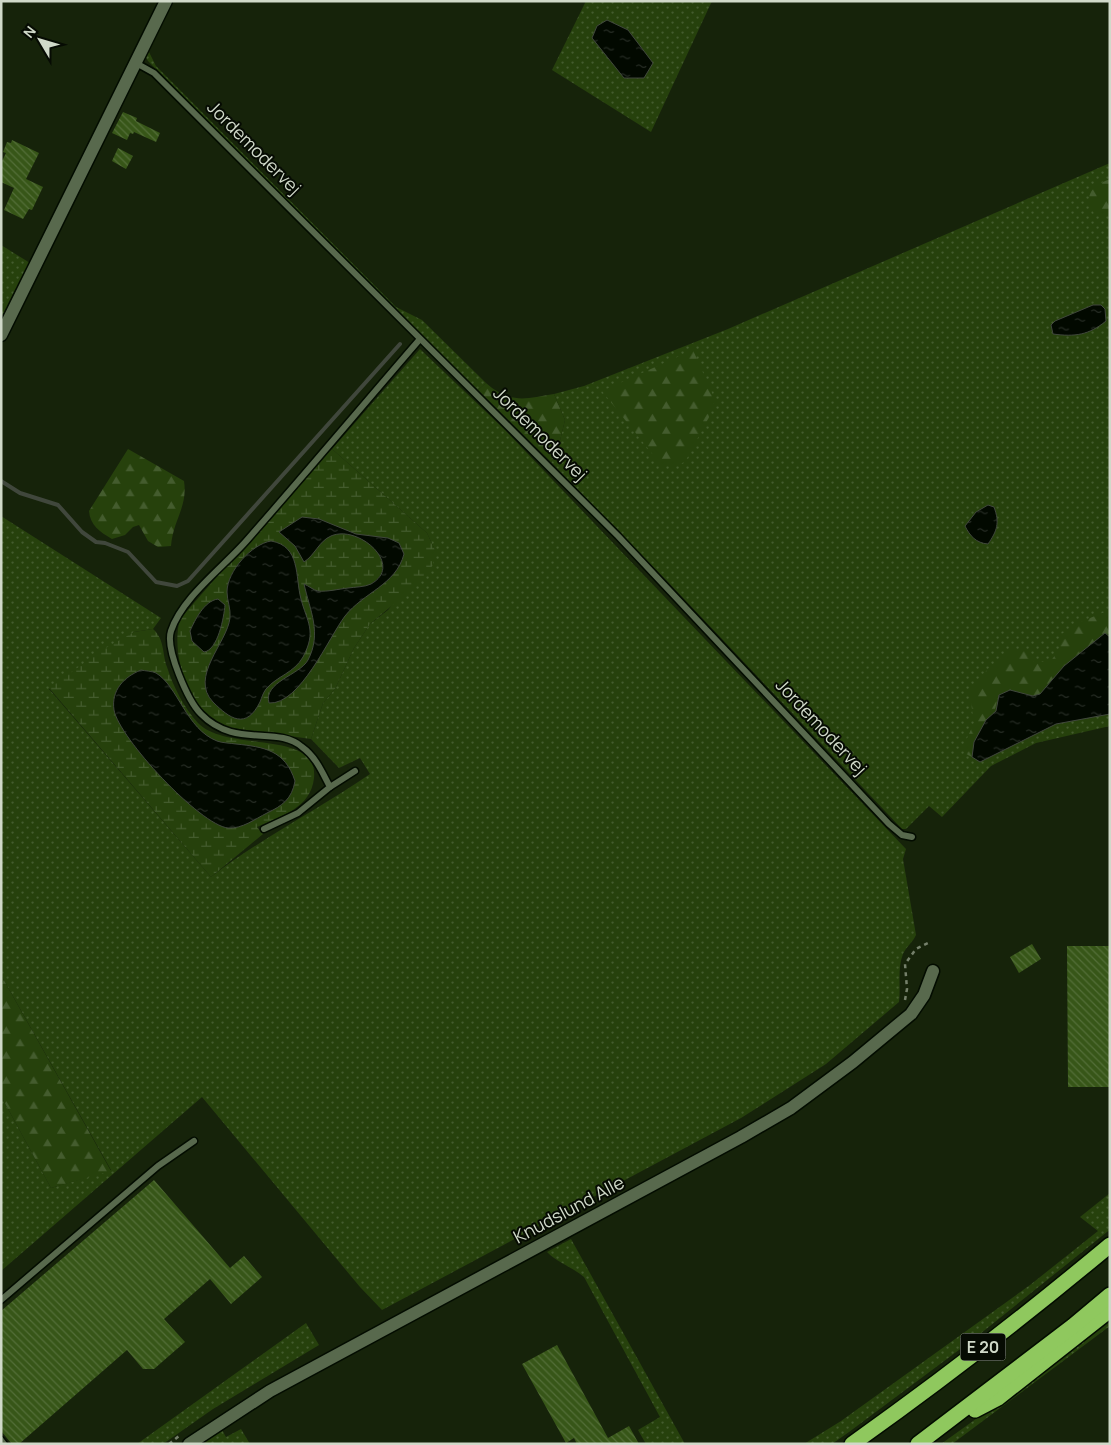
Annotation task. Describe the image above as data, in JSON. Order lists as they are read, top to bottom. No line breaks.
{"streets":{"highway":["E 20"],"street":["Knudslund Alle"],"lane":["Jordemodervej"]},"north":"top left"}
